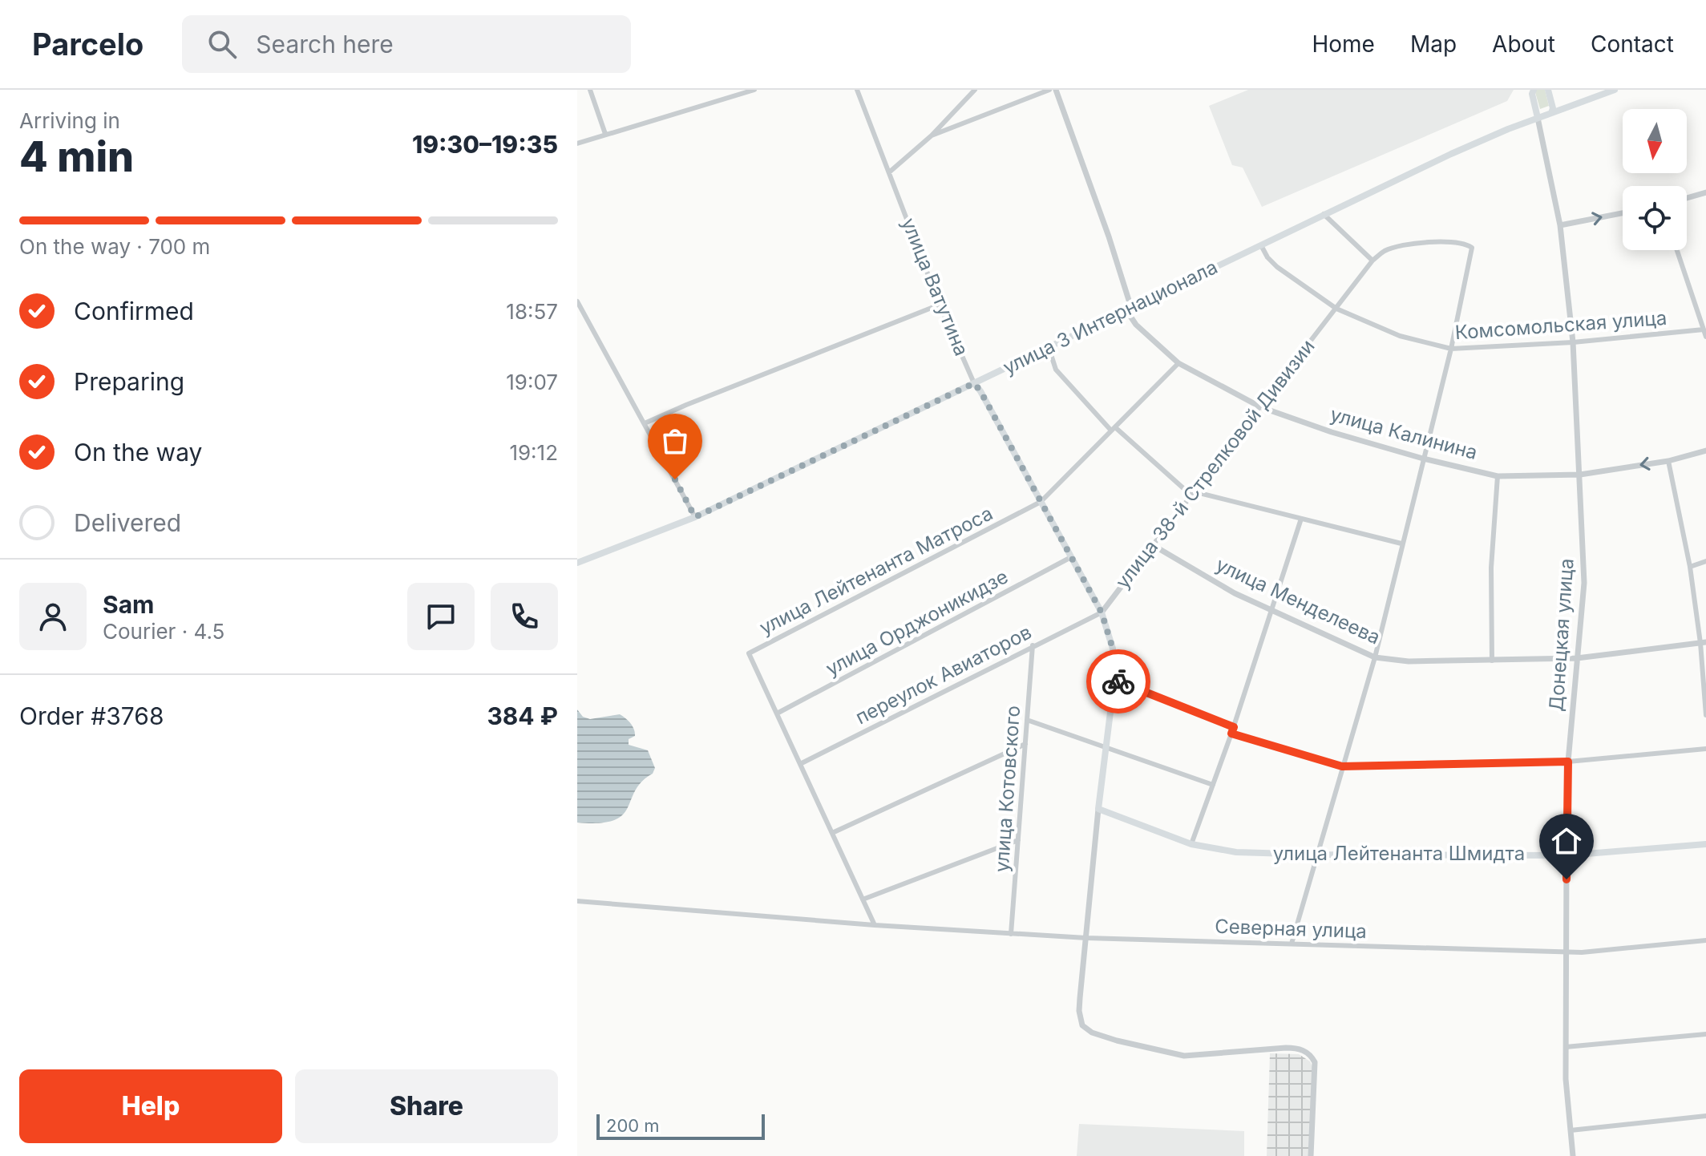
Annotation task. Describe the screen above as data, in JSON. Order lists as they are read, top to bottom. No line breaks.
{"streets":{"main road":["улица Ватутина","улица 3 Интернационала","улица Лейтенанта Шмидта"],"street":["Комсомольская улица","улица Калинина","улица 38-й Стрелковой Дивизии","улица Лейтенанта Матроса","улица Менделеева","улица Орджоникидзе","Донецкая улица","переулок Авиаторов","улица Котовского","Северная улица"]},"crossings":[["улица Ватутина","улица 3 Интернационала"],["улица Ватутина","улица 38-й Стрелковой Дивизии"],["улица Ватутина","улица Лейтенанта Матроса"],["улица Ватутина","улица Орджоникидзе"],["улица Ватутина","переулок Авиаторов"],["улица 3 Интернационала","Комсомольская улица"],["улица 3 Интернационала","улица Калинина"],["улица 3 Интернационала","Донецкая улица"],["Комсомольская улица","улица 38-й Стрелковой Дивизии"],["Комсомольская улица","Донецкая улица"],["улица Калинина","улица 38-й Стрелковой Дивизии"],["улица Калинина","улица Лейтенанта Матроса"],["улица Калинина","Донецкая улица"],["улица 38-й Стрелковой Дивизии","улица Менделеева"],["улица 38-й Стрелковой Дивизии","переулок Авиаторов"],["улица Лейтенанта Матроса","улица Орджоникидзе"],["улица Лейтенанта Матроса","переулок Авиаторов"],["улица Лейтенанта Матроса","Северная улица"],["улица Менделеева","Донецкая улица"],["Донецкая улица","улица Лейтенанта Шмидта"],["Донецкая улица","Северная улица"],["переулок Авиаторов","улица Котовского"],["улица Котовского","Северная улица"]],"scale_bar":"200 m","north":"bottom","page":{"header":"Parcelo","search":"Search here","nav":["Home","Map","About","Contact"],"heading":["4 min","Arriving in","19:30–19:35"],"panel":["Sam","Courier · 4.5","Order #3768","384 ₽"],"bar":"On the way · 700 m","list":[["Confirmed","18:57"],["Preparing","19:07"],["On the way","19:12"],"Delivered"],"buttons":["Help","Share"],"scale":"200 m"}}
